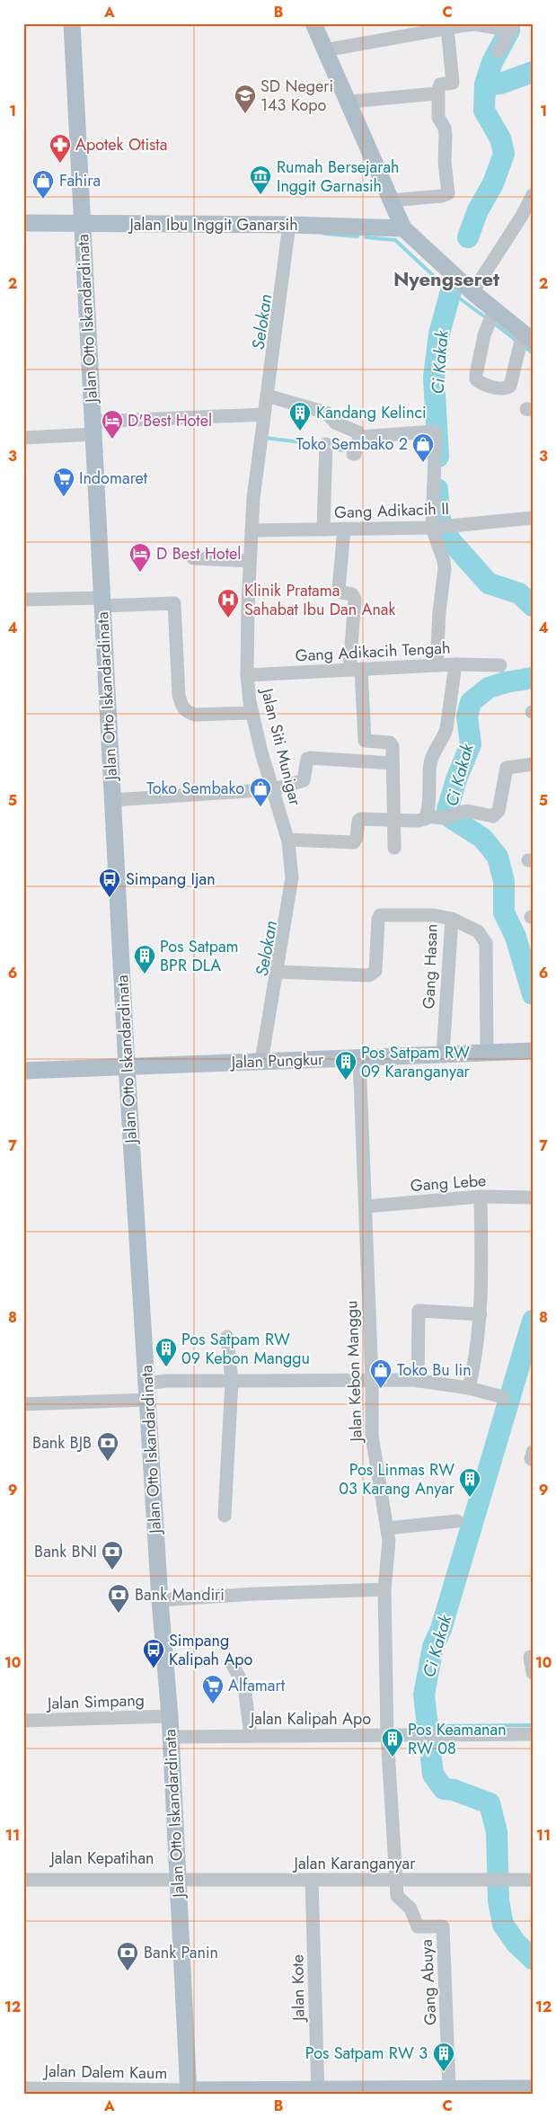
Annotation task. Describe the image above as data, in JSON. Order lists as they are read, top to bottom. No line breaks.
{"streets":{"main road":["Jalan Ibu Inggit Ganarsih","Jalan Otto Iskandardinata","Jalan Pungkur"],"street":["Gang Adikacih II","Gang Adikacih Tengah","Jalan Siti Munigar","Gang Hasan","Gang Lebe","Jalan Kebon Manggu","Jalan Simpang","Jalan Kalipah Apo","Jalan Kepatihan","Jalan Karanganyar","Gang Abuya","Jalan Kote","Jalan Dalem Kaum"]},"crossings":[["Jalan Ibu Inggit Ganarsih","Jalan Otto Iskandardinata"],["Jalan Ibu Inggit Ganarsih","Jalan Siti Munigar"],["Jalan Otto Iskandardinata","Jalan Pungkur"],["Jalan Otto Iskandardinata","Jalan Simpang"],["Jalan Otto Iskandardinata","Jalan Kalipah Apo"],["Jalan Otto Iskandardinata","Jalan Kepatihan"],["Jalan Otto Iskandardinata","Jalan Karanganyar"],["Jalan Otto Iskandardinata","Jalan Dalem Kaum"],["Gang Adikacih II","Jalan Siti Munigar"],["Gang Adikacih Tengah","Jalan Siti Munigar"],["Jalan Siti Munigar","Gang Hasan"],["Jalan Siti Munigar","Jalan Pungkur"],["Gang Hasan","Jalan Pungkur"],["Jalan Pungkur","Jalan Kebon Manggu"],["Gang Lebe","Jalan Kebon Manggu"],["Jalan Kebon Manggu","Jalan Kalipah Apo"],["Jalan Kebon Manggu","Jalan Karanganyar"],["Jalan Kebon Manggu","Gang Abuya"],["Jalan Kepatihan","Jalan Karanganyar"],["Jalan Karanganyar","Gang Abuya"],["Jalan Karanganyar","Jalan Kote"]],"districts":["Nyengseret"],"water":["Selokan","Ci Kakak"],"places":{"school or university":["SD Negeri 143 Kopo"],"pharmacy":["Apotek Otista"],"museum":["Rumah Bersejarah Inggit Garnasih"],"shop":["Fahira","Toko Sembako 2","Toko Sembako","Toko Bu Iin"],"building":["Kandang Kelinci","Pos Satpam BPR DLA","Pos Satpam RW 09 Karanganyar","Pos Satpam RW 09 Kebon Manggu","Pos Linmas RW 03 Karang Anyar","Pos Keamanan RW 08","Pos Satpam RW 3"],"hotel":["D'Best Hotel","D Best Hotel"],"supermarket":["Indomaret","Alfamart"],"hospital":["Klinik Pratama Sahabat Ibu Dan Anak"],"bus stop":["Simpang Ijan","Simpang Kalipah Apo"],"bank":["Bank BJB","Bank BNI","Bank Mandiri","Bank Panin"]},"grid":{"columns":["A","B","C"],"rows":["1","2","3","4","5","6","7","8","9","10","11","12"]}}
